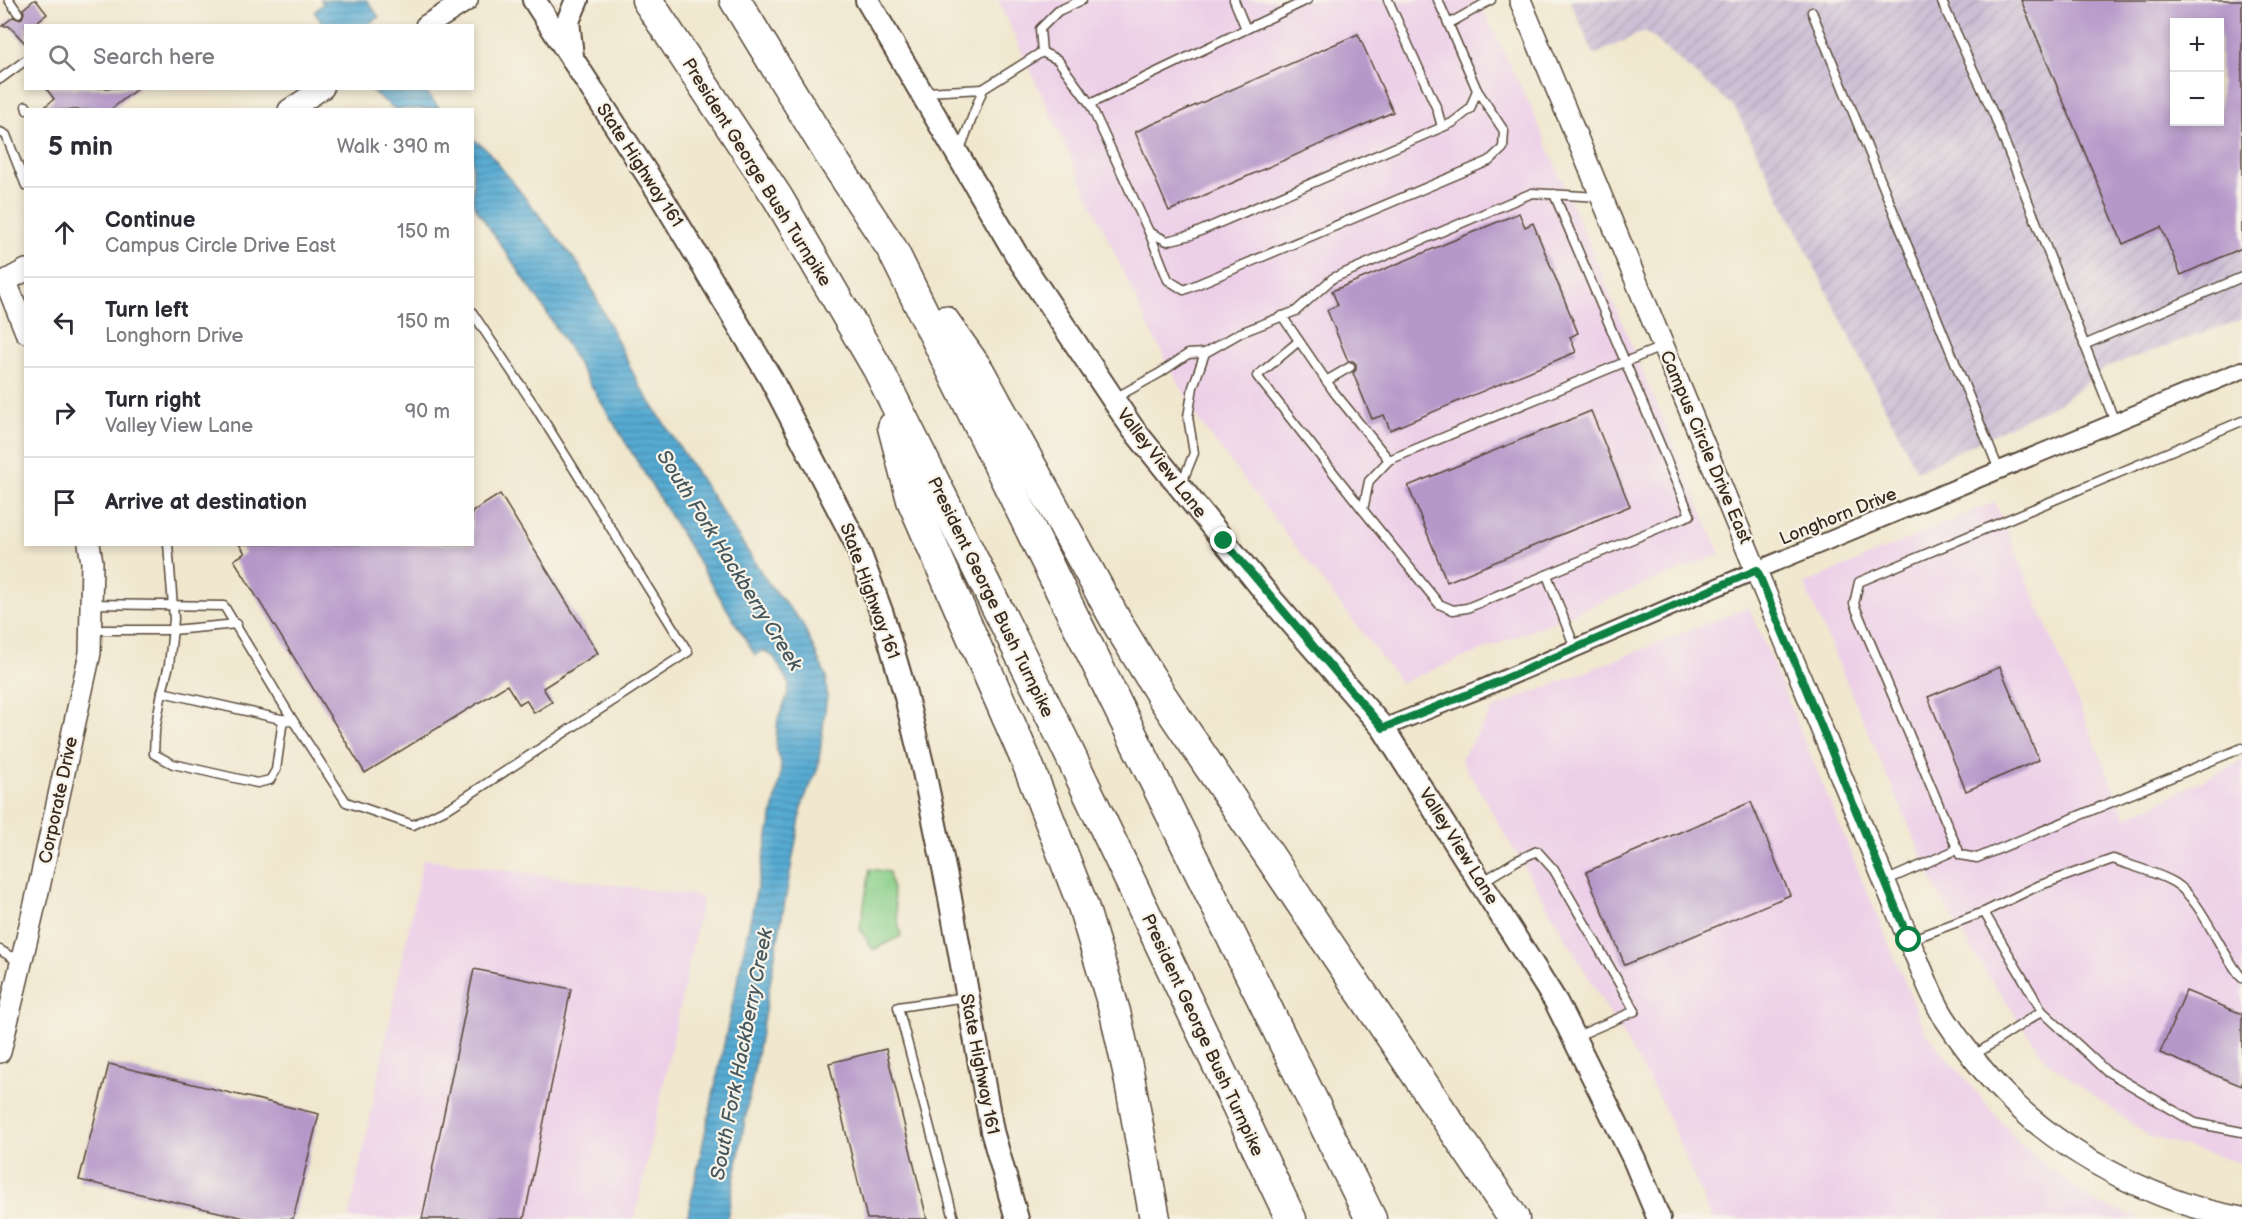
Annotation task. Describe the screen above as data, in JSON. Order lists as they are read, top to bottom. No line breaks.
{"streets":{"highway":["President George Bush Turnpike"],"main road":["State Highway 161","Valley View Lane"],"street":["Campus Circle Drive East","Longhorn Drive","Corporate Drive"]},"crossings":[["Campus Circle Drive East","Longhorn Drive"],["Valley View Lane","Longhorn Drive"]],"water":["South Fork Hackberry Creek"],"page":{"map_buttons":["+","−"],"search":"Search here","heading":["5 min","Walk · 390 m"],"list":[["Continue","Campus Circle Drive East","150 m"],["Turn left","Longhorn Drive","150 m"],["Turn right","Valley View Lane","90 m"],"Arrive at destination"]}}
